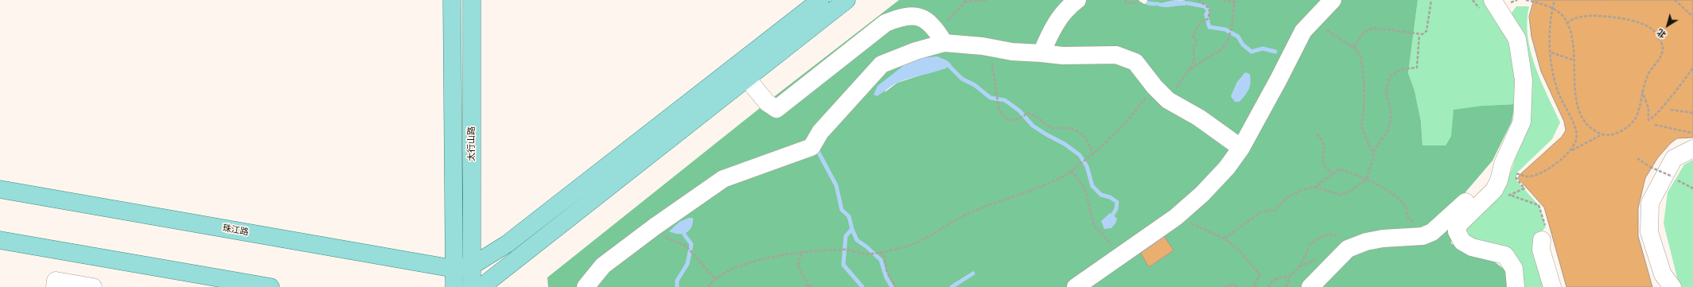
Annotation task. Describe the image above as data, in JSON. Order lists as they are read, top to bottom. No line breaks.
{"streets":{"main road":["太行山路","珠江路"]},"crossings":[["太行山路","珠江路"]],"north":"bottom left"}
